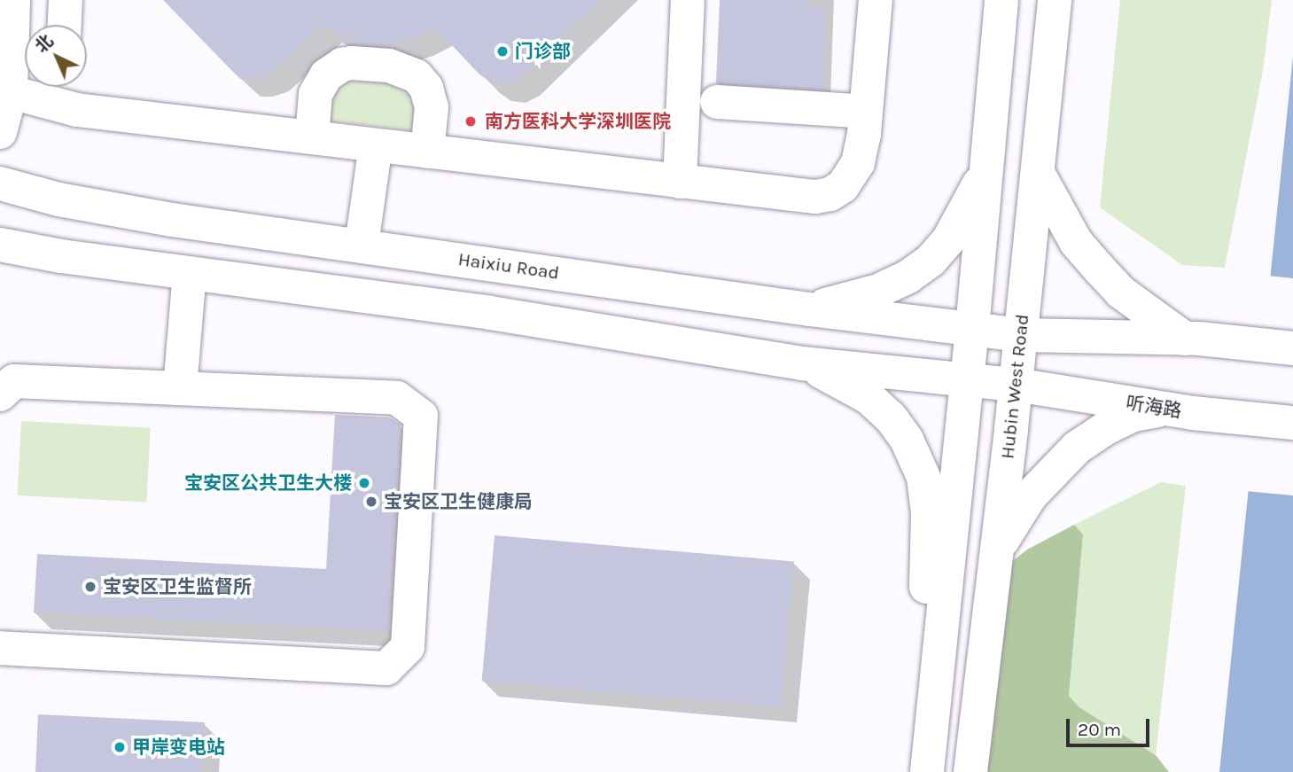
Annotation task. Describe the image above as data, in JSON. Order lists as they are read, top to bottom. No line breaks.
{"streets":{"main road":["Haixiu Road","Hubin West Road","听海路"]},"crossings":[["Haixiu Road","Hubin West Road"],["Hubin West Road","听海路"]],"places":["门诊部","南方医科大学深圳医院","宝安区公共卫生大楼","宝安区卫生健康局","宝安区卫生监督所","甲岸变电站"],"scale_bar":"20 m","north":"top left"}
